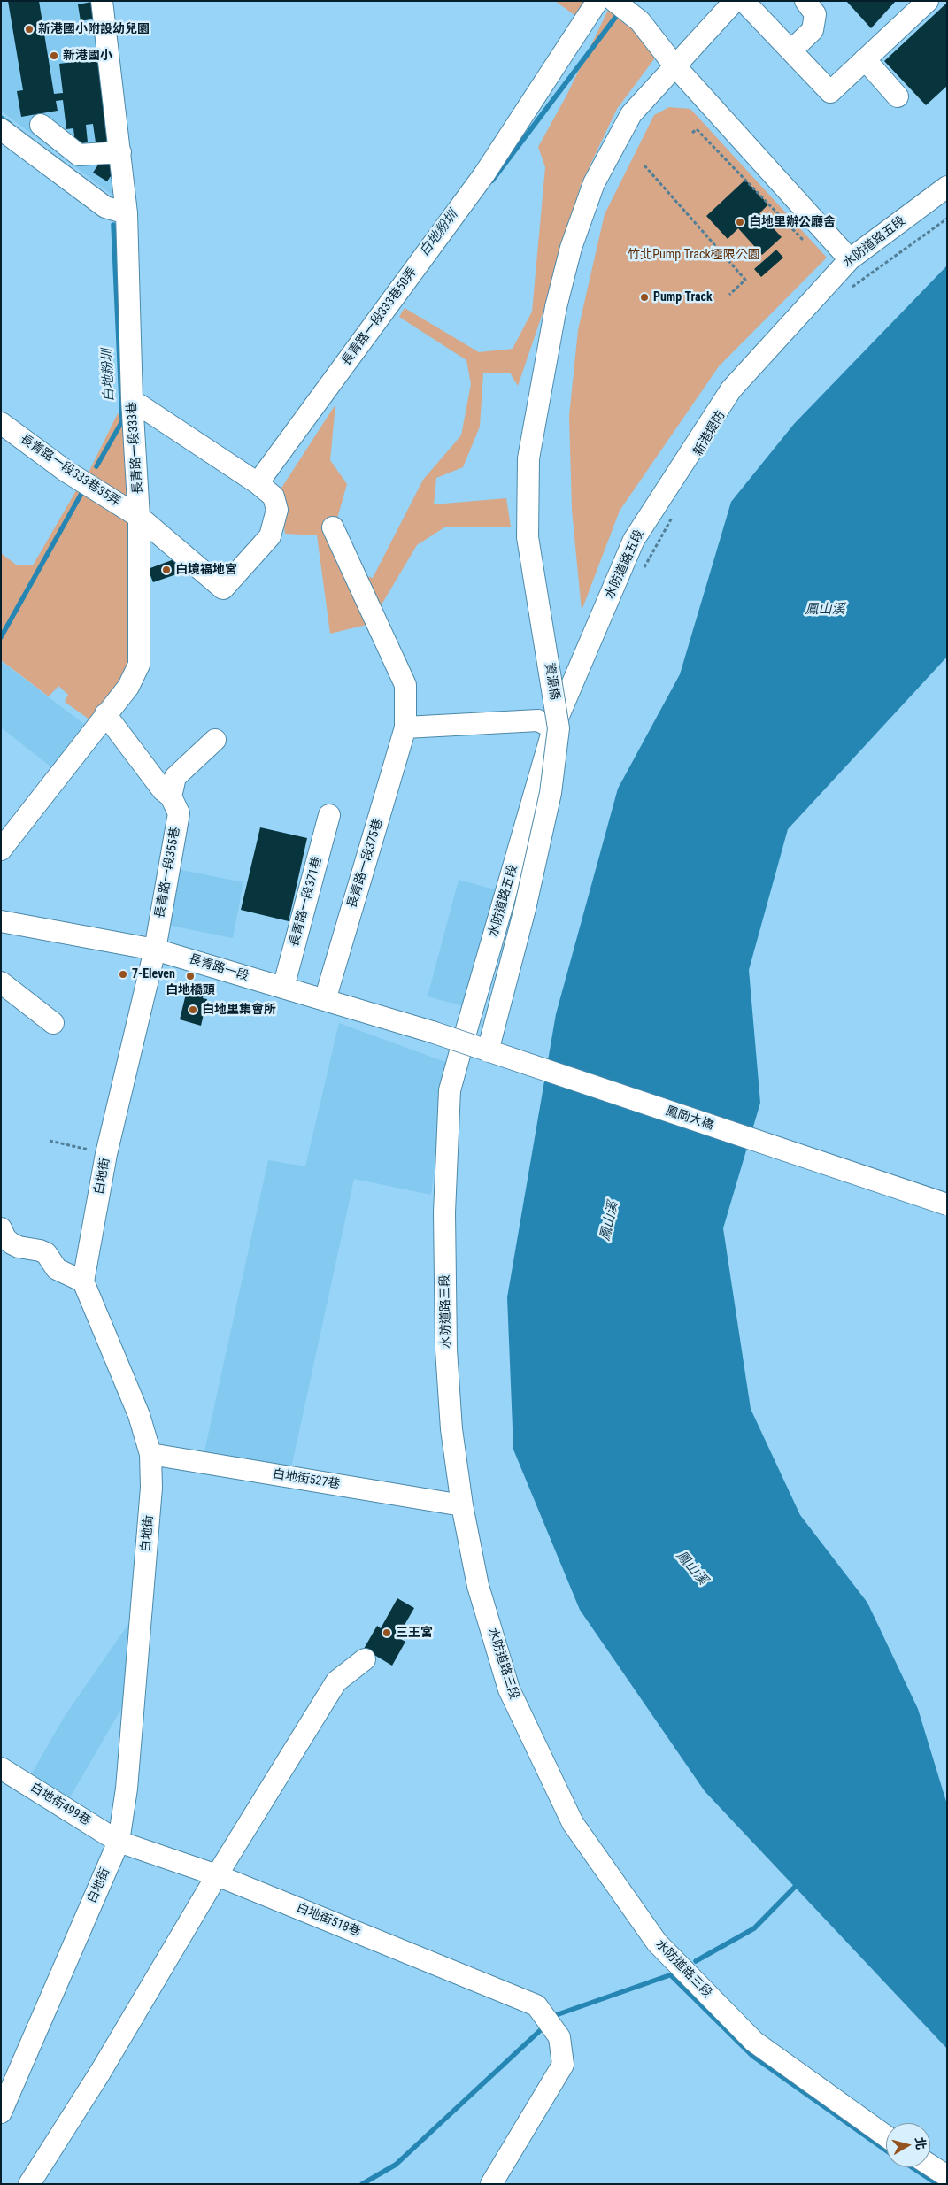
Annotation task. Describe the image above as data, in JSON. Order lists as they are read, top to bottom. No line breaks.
{"streets":{"street":["水防道路五段","長青路一段333巷50弄","長青路一段333巷","長青路一段333巷35弄","資源橋","長青路一段375巷","長青路一段355巷","長青路一段371巷","長青路一段","鳳岡大橋","白地街","水防道路三段","白地街527巷","白地街499巷","白地街518巷"]},"crossings":[["水防道路五段","水防道路三段"],["長青路一段333巷50弄","長青路一段333巷35弄"],["長青路一段333巷","長青路一段333巷35弄"],["長青路一段333巷","長青路一段355巷"],["資源橋","鳳岡大橋"],["長青路一段375巷","長青路一段"],["長青路一段355巷","長青路一段"],["長青路一段355巷","白地街"],["長青路一段371巷","長青路一段"],["長青路一段","鳳岡大橋"],["長青路一段","白地街"],["白地街","白地街527巷"],["白地街","白地街499巷"],["白地街","白地街518巷"],["水防道路三段","白地街527巷"],["白地街499巷","白地街518巷"]],"water":["白地粉圳","鳳山溪"],"parks":["竹北Pump Track極限公園"],"places":["新港國小附設幼兒園","新港國小","白地里辦公廳舍","Pump Track","白境福地宮","7-Eleven","白地橋頭","白地里集會所","三王宮"],"north":"right"}
